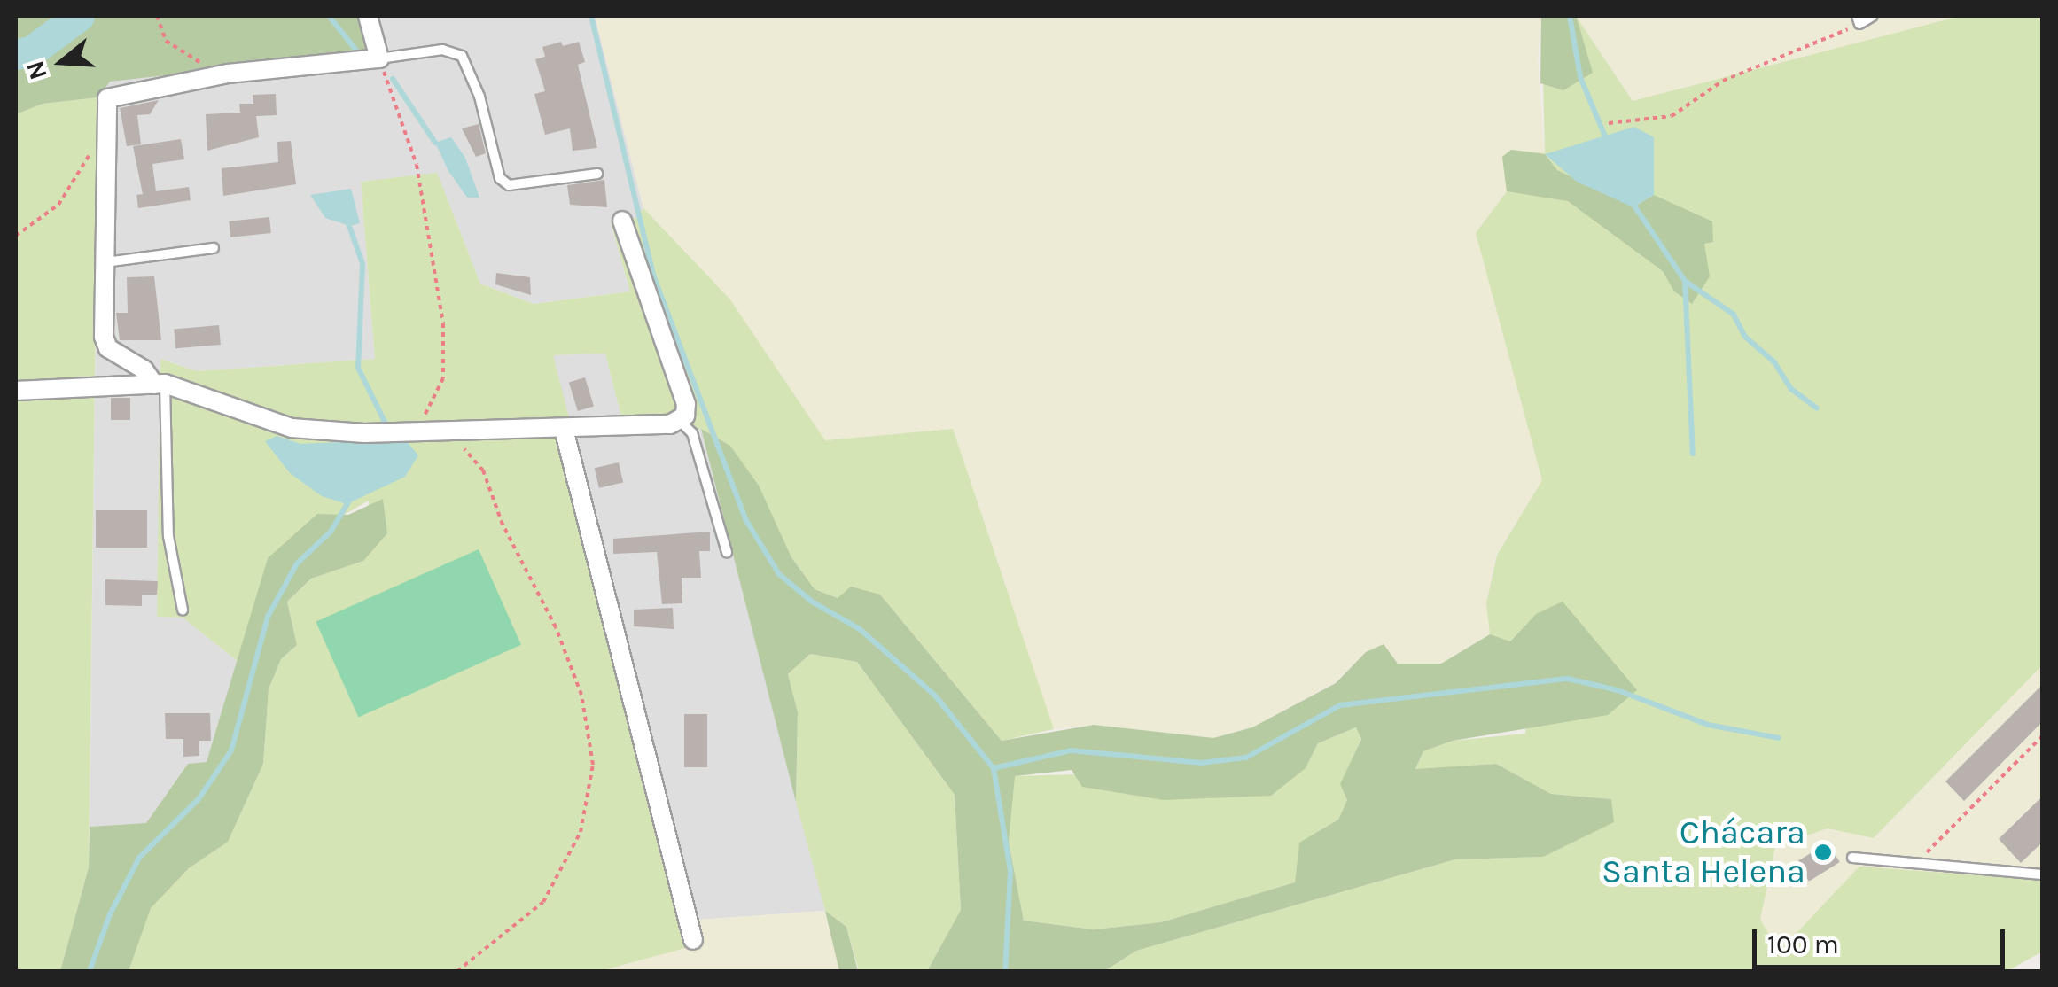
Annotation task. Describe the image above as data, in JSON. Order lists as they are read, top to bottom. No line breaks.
{"places":["Chácara Santa Helena"],"scale_bar":"100 m","north":"left"}
